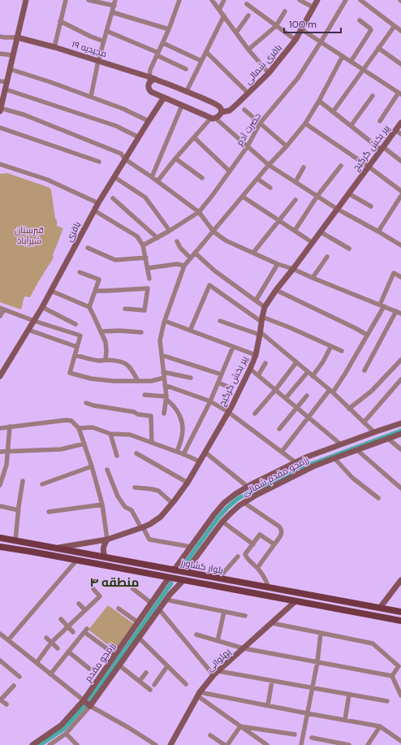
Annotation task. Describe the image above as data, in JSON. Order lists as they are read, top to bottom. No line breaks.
{"streets":{"main road":["بلوار کشاورز"],"street":["مجیدیه ۱۹","باقری شمالی","حضرت آدم","پیر بخش گرگیج","باقری","رزمجو مقدم شمالی","پهلوانی","رزمجو مقدم"]},"crossings":[["پیر بخش گرگیج","بلوار کشاورز"],["رزمجو مقدم شمالی","بلوار کشاورز"],["بلوار کشاورز","پهلوانی"],["بلوار کشاورز","رزمجو مقدم"]],"districts":["منطقه ۴"],"parks":["قبرستان شیرآباد"],"scale_bar":"100 m"}
